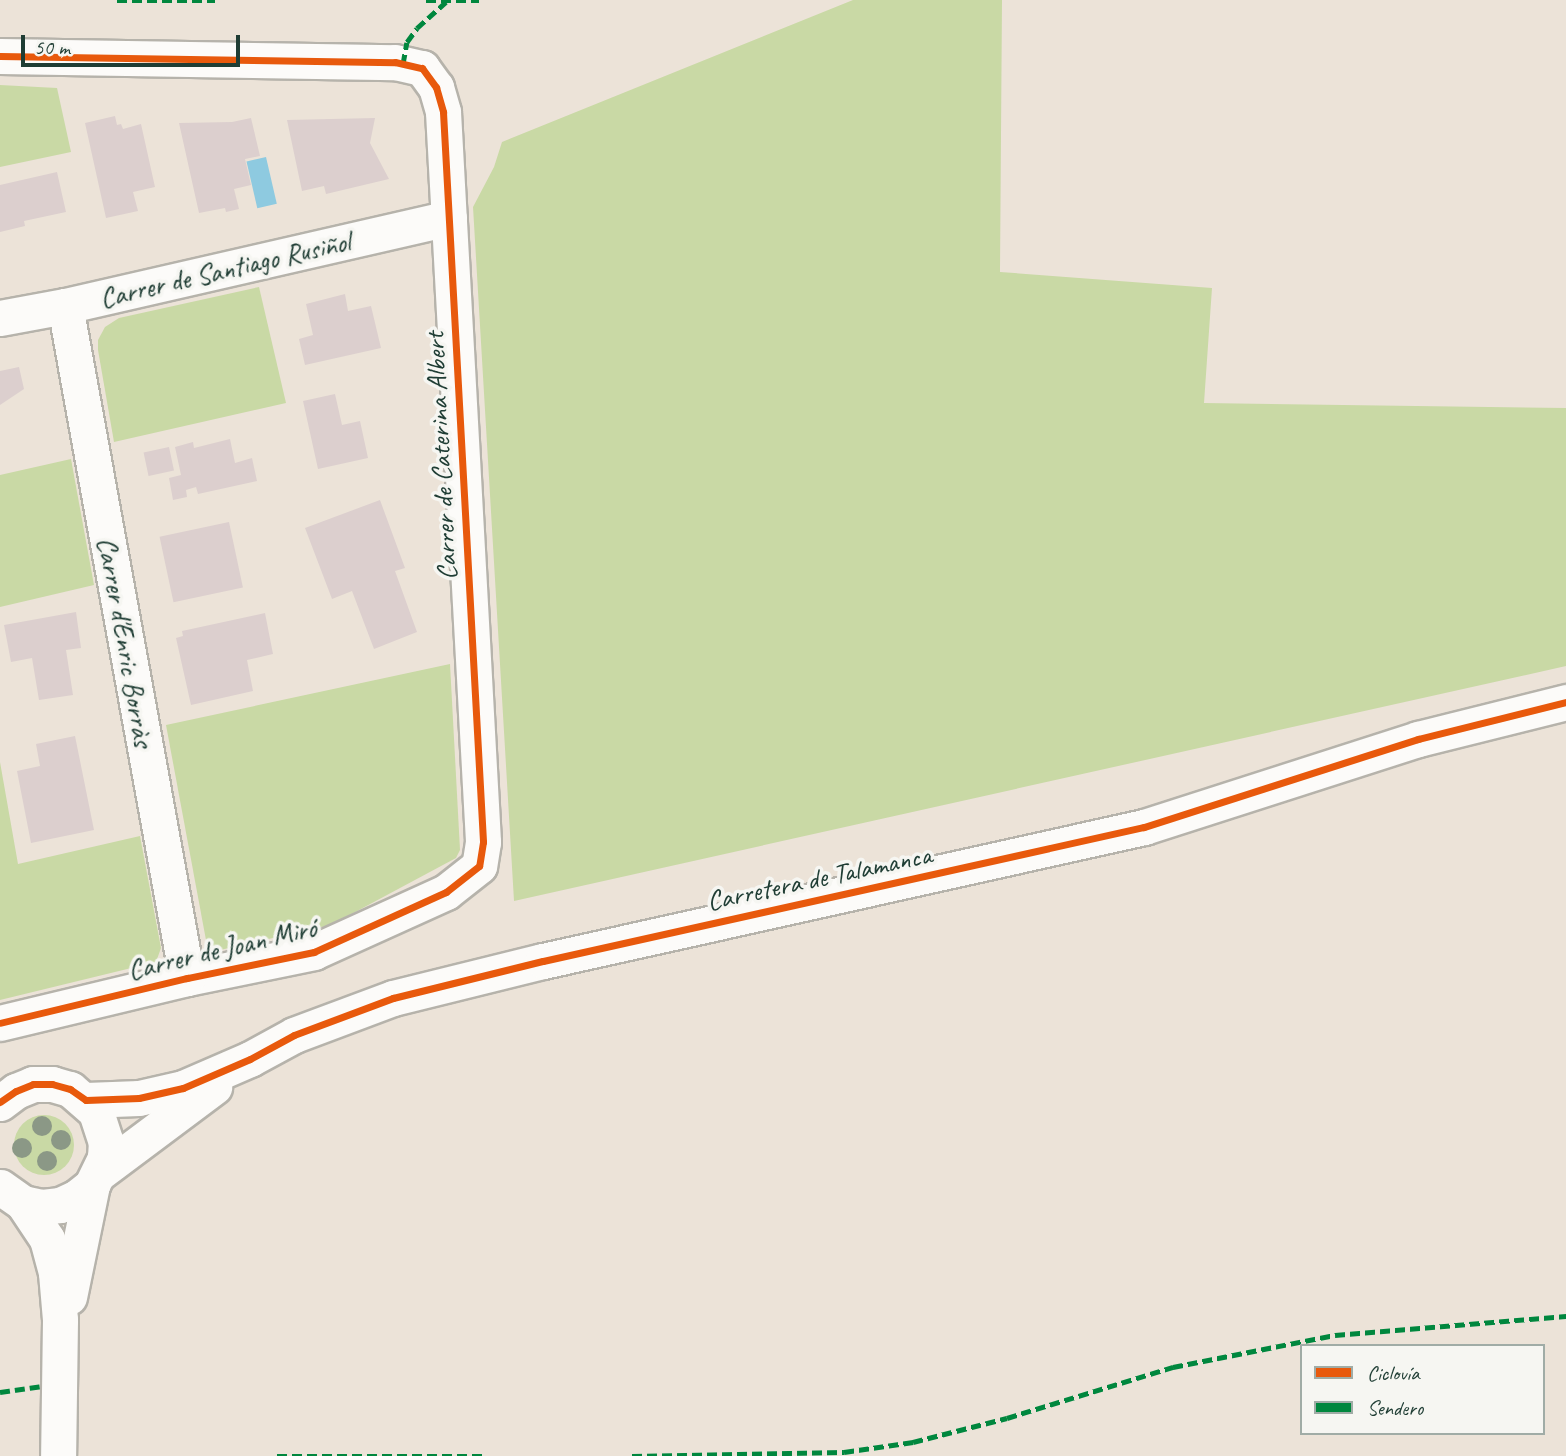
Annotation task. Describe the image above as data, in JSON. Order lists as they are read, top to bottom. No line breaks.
{"streets":{"street":["Carrer de Santiago Rusiñol","Carrer de Caterina Albert","Carrer d'Enric Borràs","Carretera de Talamanca","Carrer de Joan Miró"]},"crossings":[["Carrer de Santiago Rusiñol","Carrer de Caterina Albert"],["Carrer de Santiago Rusiñol","Carrer d'Enric Borràs"],["Carrer de Caterina Albert","Carrer de Joan Miró"],["Carrer d'Enric Borràs","Carrer de Joan Miró"]],"legend":["Ciclovía","Sendero"],"scale_bar":"50 m"}
